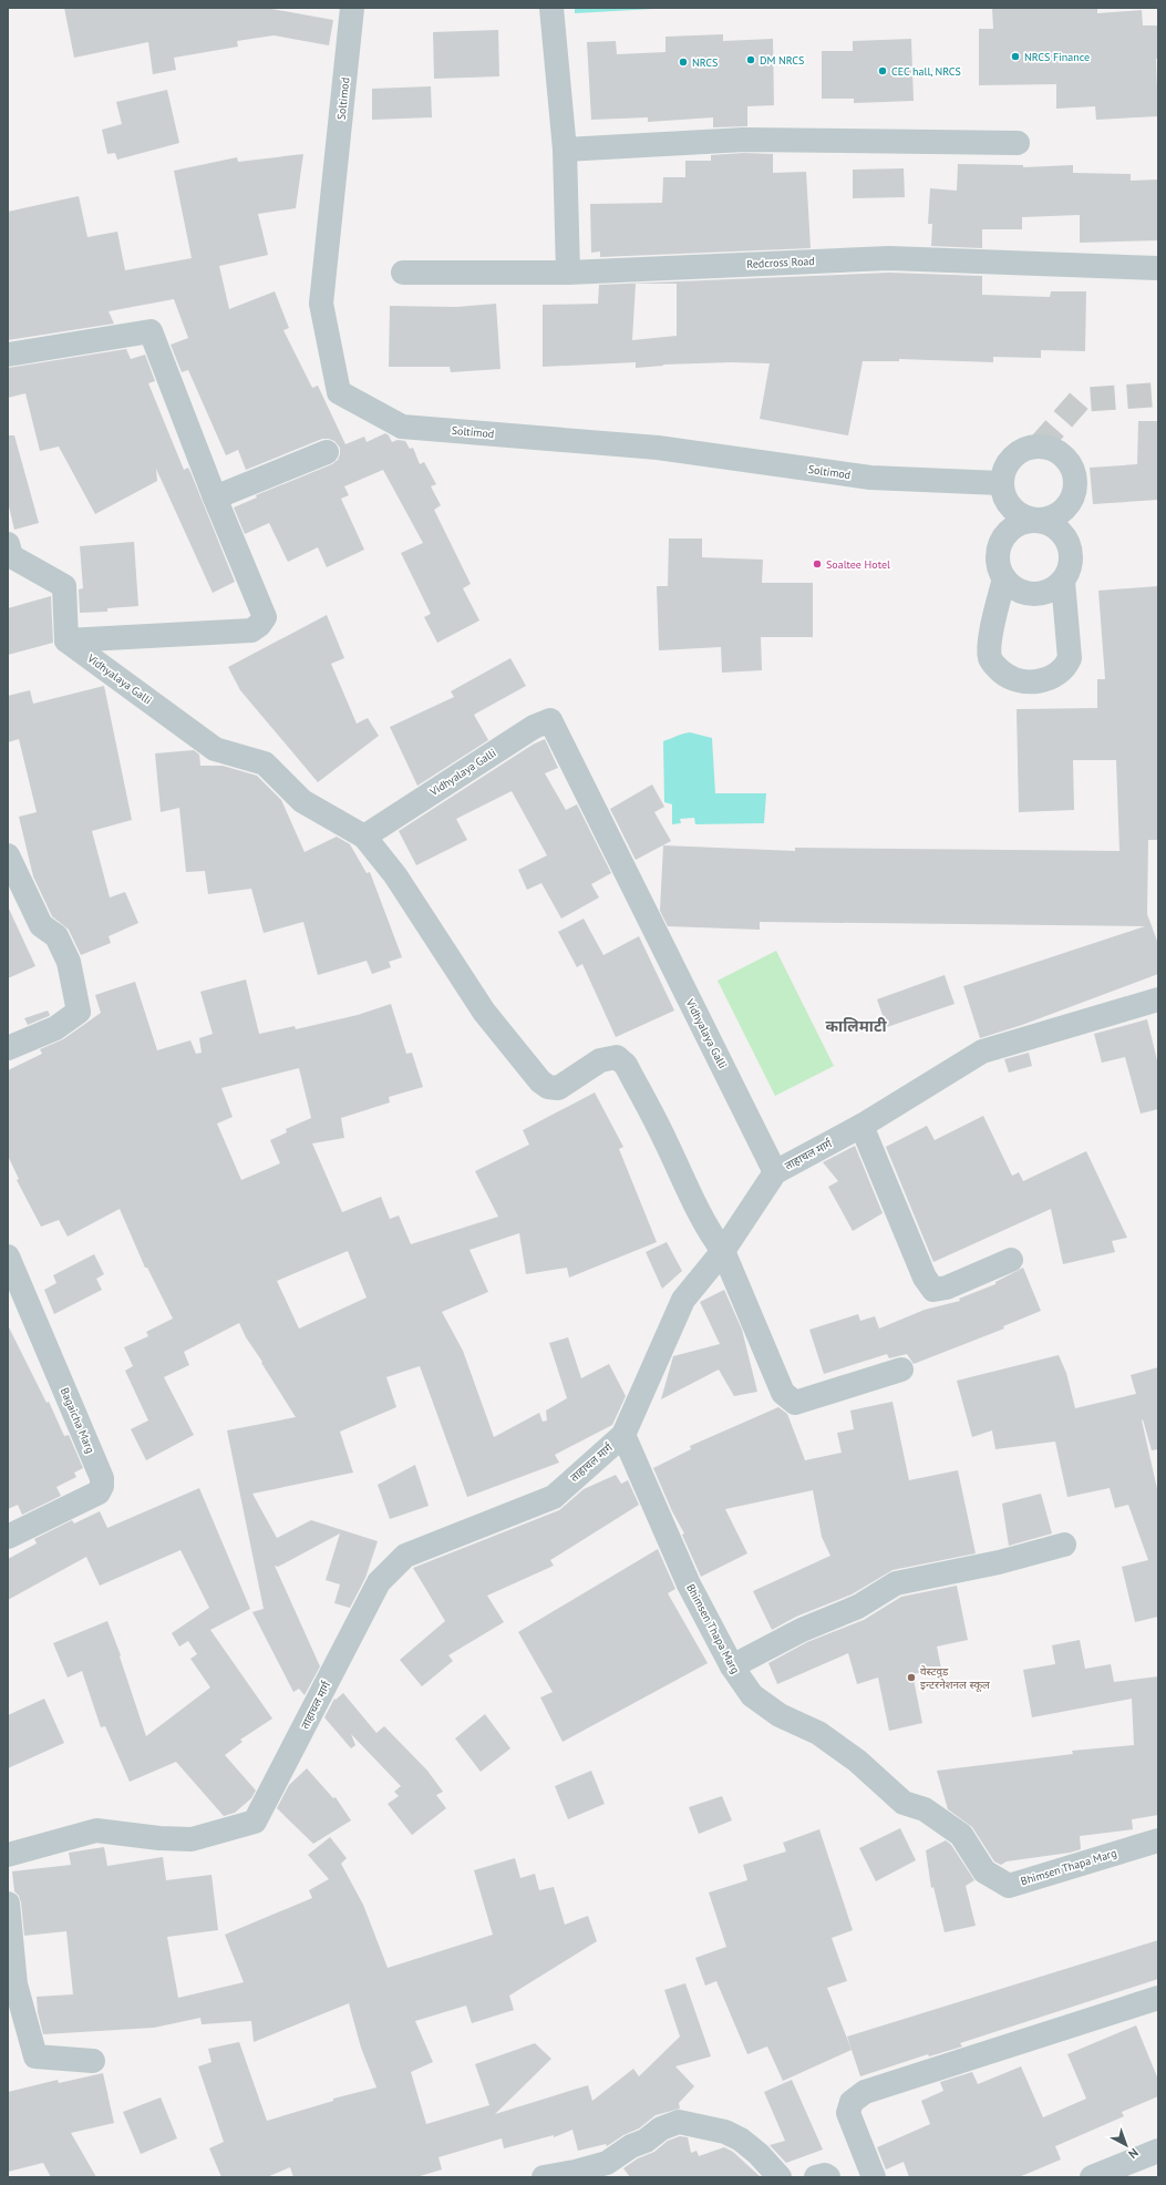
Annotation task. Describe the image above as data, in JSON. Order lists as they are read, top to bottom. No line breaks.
{"streets":{"street":["Soltimod","Redcross Road","Vidhyalaya Galli","ताहाचल मार्ग","Bagaicha Marg","Bhimsen Thapa Marg"]},"crossings":[["Vidhyalaya Galli","ताहाचल मार्ग"],["ताहाचल मार्ग","Bhimsen Thapa Marg"]],"districts":["कालिमाटी"],"places":["NRCS Finance","DM NRCS","NRCS","CEC hall, NRCS","Soaltee Hotel","वेस्टवुड इन्टरनेशनल स्कूल"],"north":"bottom right"}
